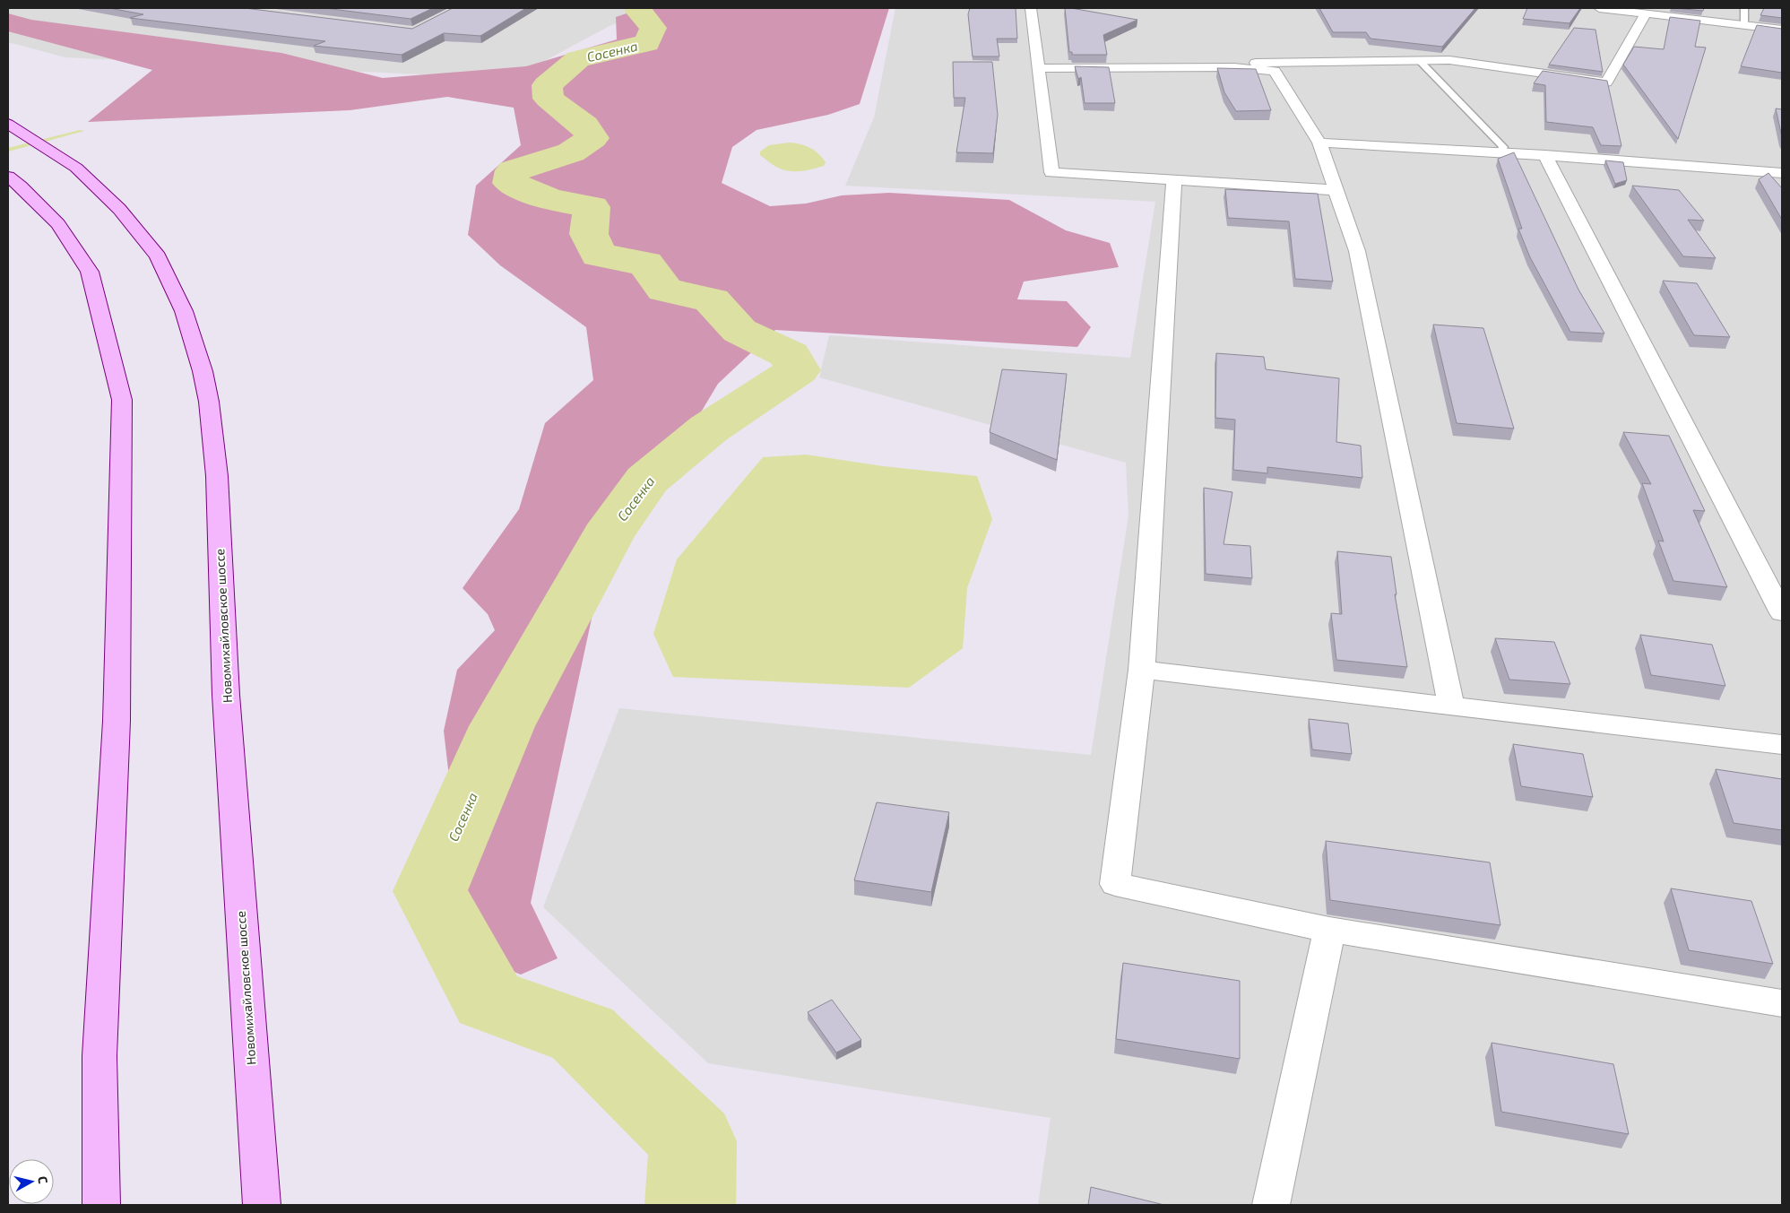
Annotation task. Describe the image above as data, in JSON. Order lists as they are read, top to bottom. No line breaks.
{"streets":{"main road":["Новомихайловское шоссе"]},"water":["Сосенка"],"north":"right"}
